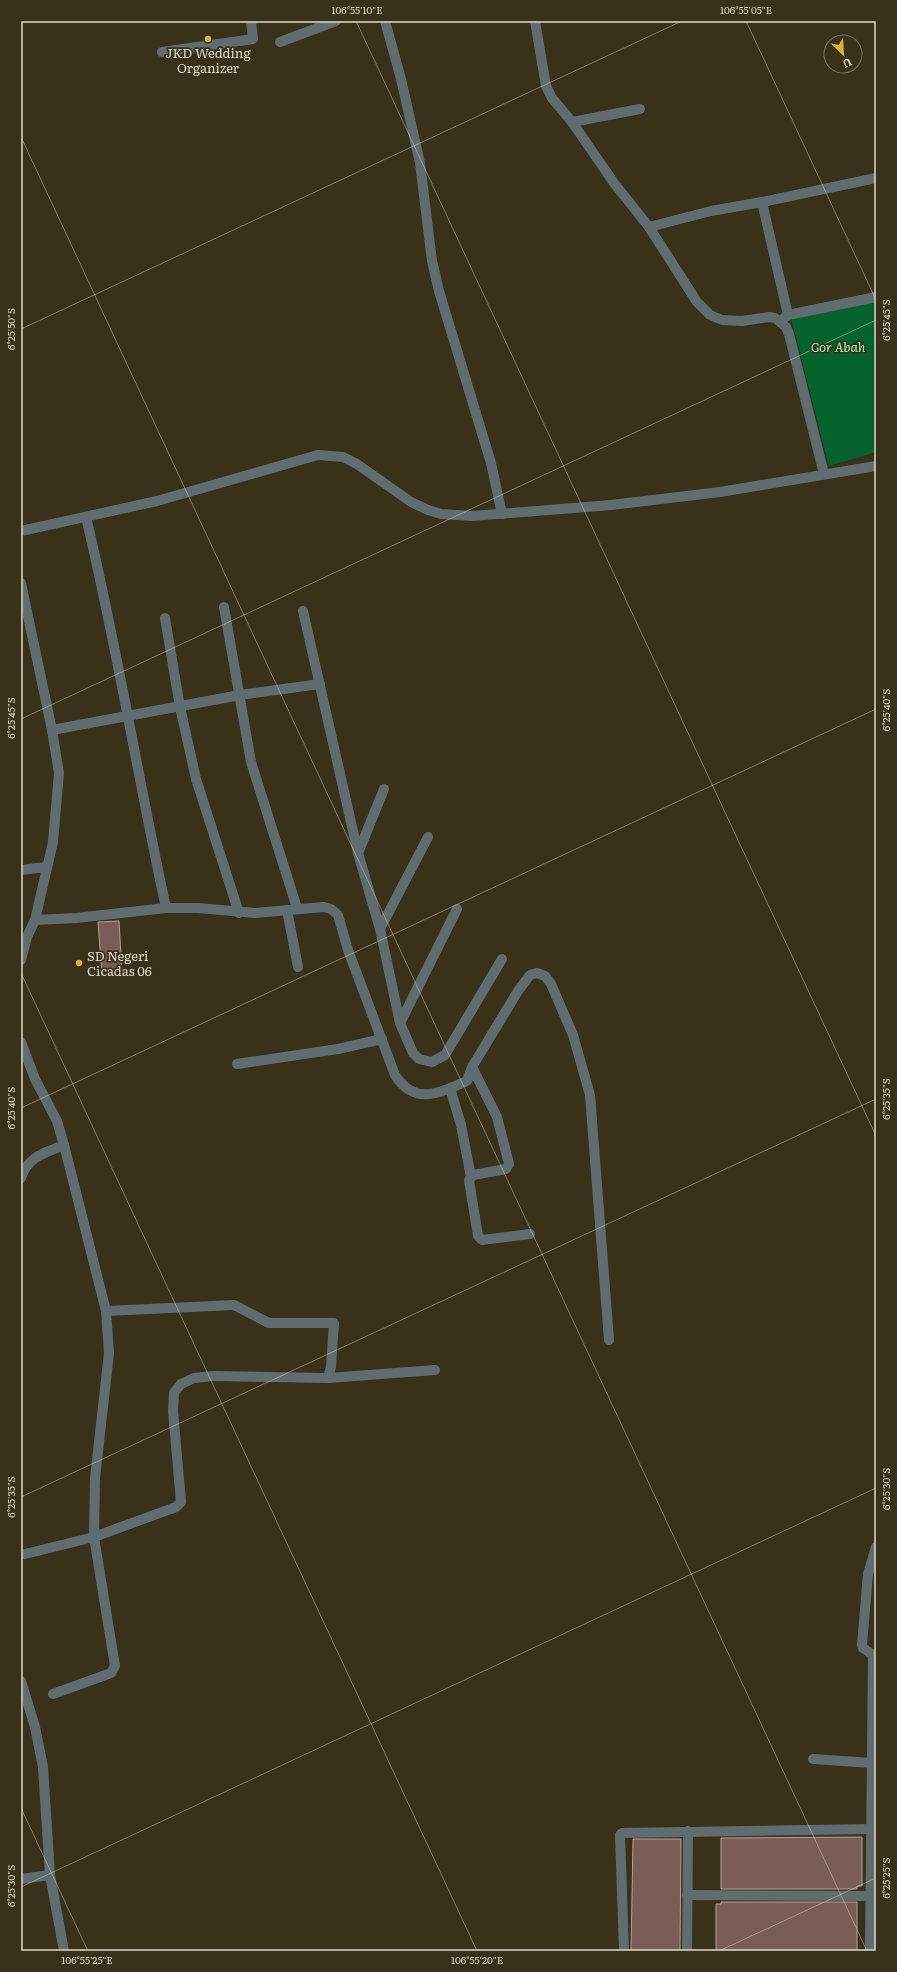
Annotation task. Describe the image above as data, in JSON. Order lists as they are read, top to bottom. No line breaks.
{"parks":["Gor Abah"],"places":["JKD Wedding Organizer","SD Negeri Cicadas 06"],"north":"bottom right","coordinates":["106°55'10\"E","106°55'05\"E","6°25'45\"S","6°25'50\"S","6°25'40\"S","6°25'35\"S","6°25'30\"S","6°25'25\"S","106°55'25\"E","106°55'20\"E"]}
